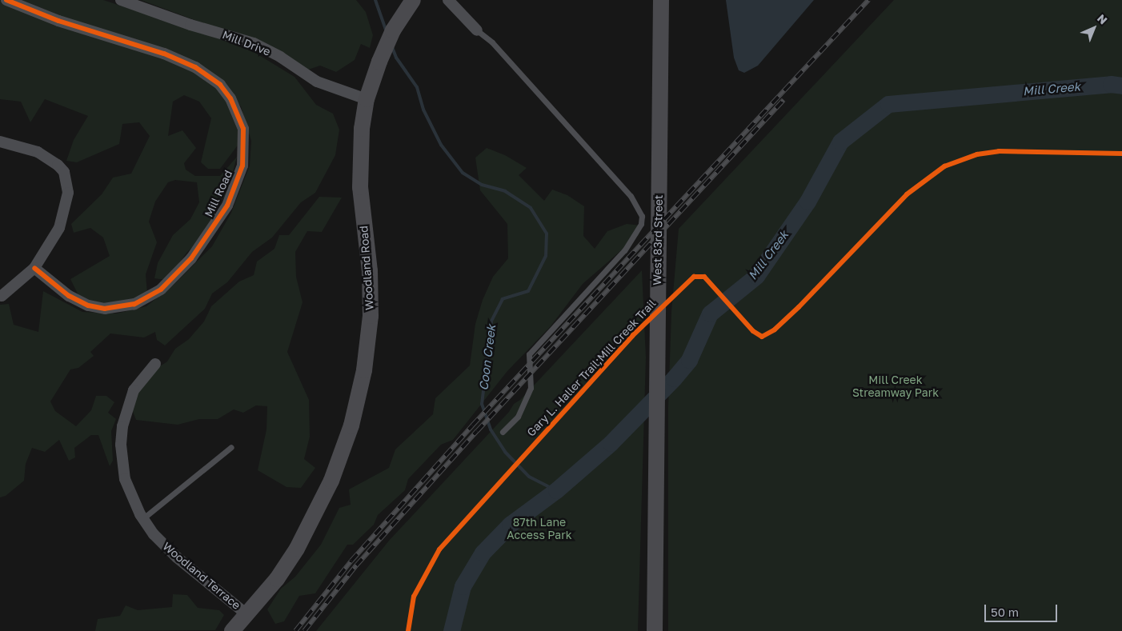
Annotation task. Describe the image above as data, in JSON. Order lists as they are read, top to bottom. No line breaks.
{"streets":{"main road":["West 83rd Street","Woodland Road"],"street":["Mill Drive","Mill Road","Woodland Terrace"],"cycle path":["Gary L. Haller Trail;Mill Creek Trail"]},"crossings":[["Mill Drive","Woodland Road"],["Woodland Road","Woodland Terrace"]],"water":["Mill Creek","Coon Creek"],"parks":["Mill Creek Streamway Park","87th Lane Access Park"],"scale_bar":"50 m","north":"top right"}
